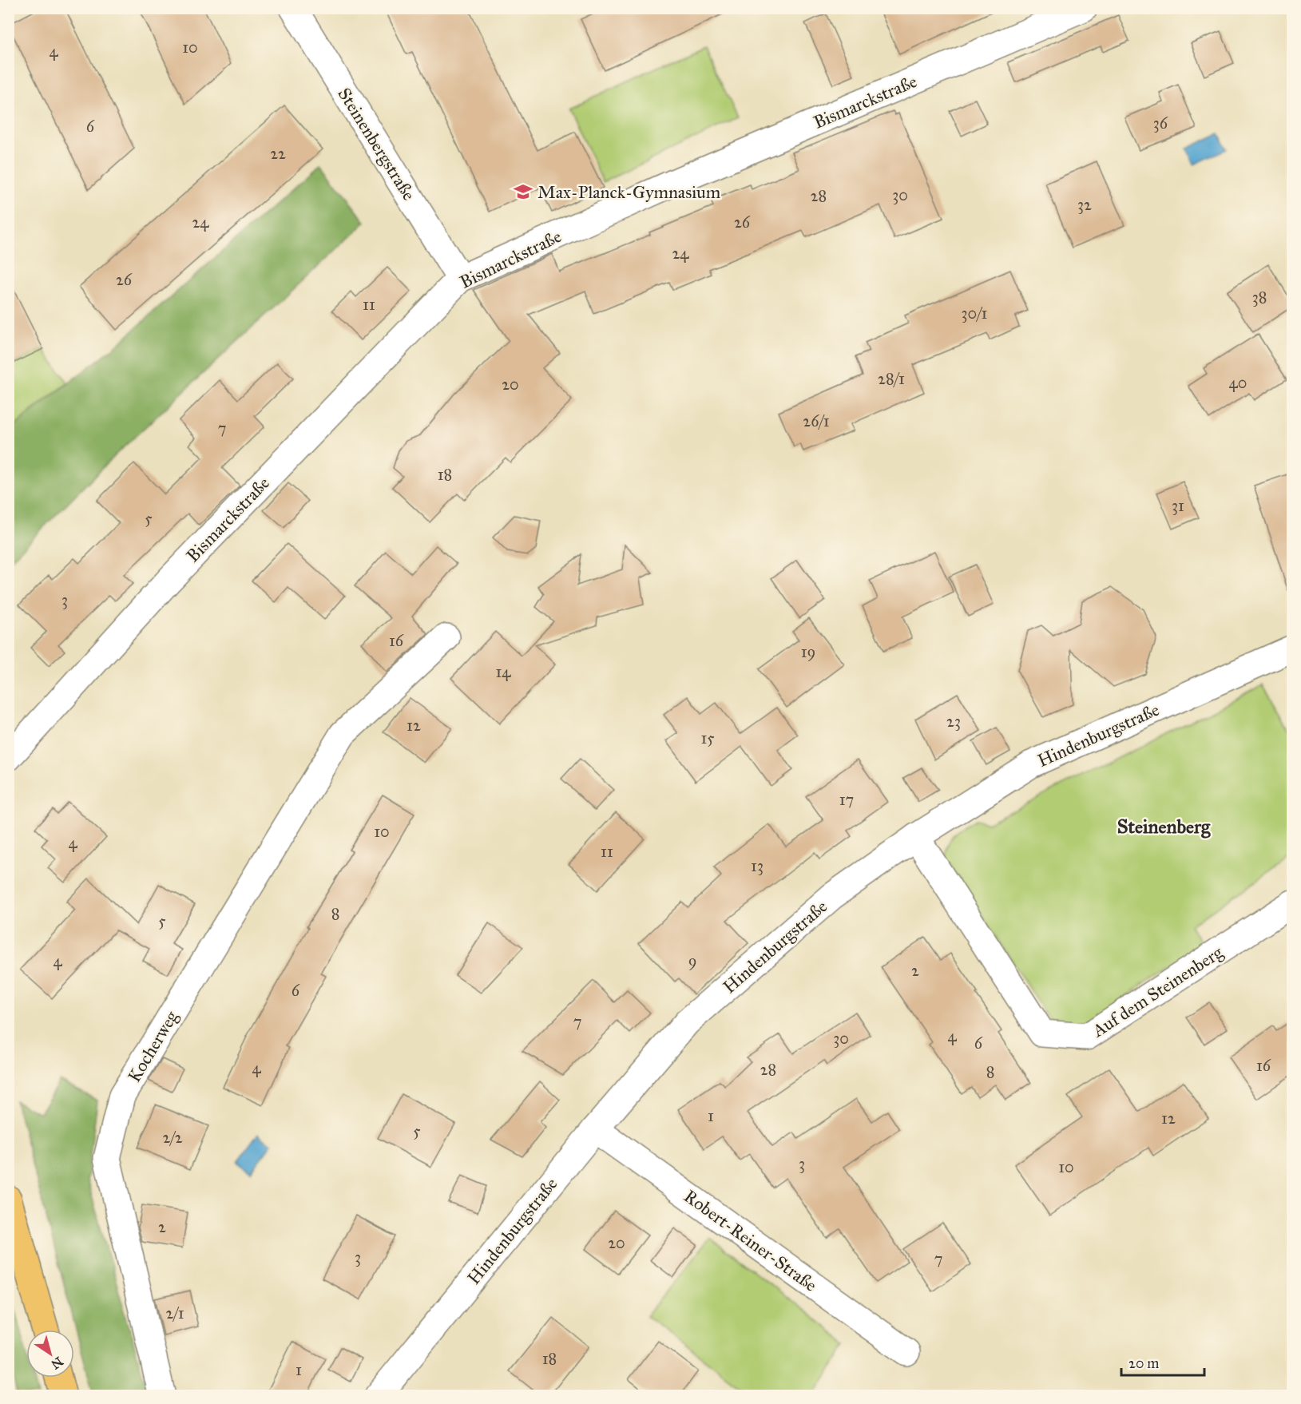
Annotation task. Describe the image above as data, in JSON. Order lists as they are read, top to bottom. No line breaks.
{"streets":{"street":["Bismarckstraße","Steinenbergstraße","Hindenburgstraße","Auf dem Steinenberg","Kocherweg","Robert-Reiner-Straße"]},"crossings":[["Bismarckstraße","Steinenbergstraße"],["Hindenburgstraße","Auf dem Steinenberg"],["Hindenburgstraße","Robert-Reiner-Straße"]],"districts":["Steinenberg"],"places":{"school or university":["Max-Planck-Gymnasium"]},"house_numbers":["10","4","36","6","22","30","28","32","24","26","24","26","38","11","30/1","28/1","40","20","26/1","7","18","31","5","3","16","19","14","23","12","15","17","10","4","11","13","8","5","4","9","2","6","7","4","30","6","16","4","28","8","1","12","5","2/2","3","10","2","20","3","7","2/1","18","1"],"scale_bar":"20 m","north":"bottom right"}
